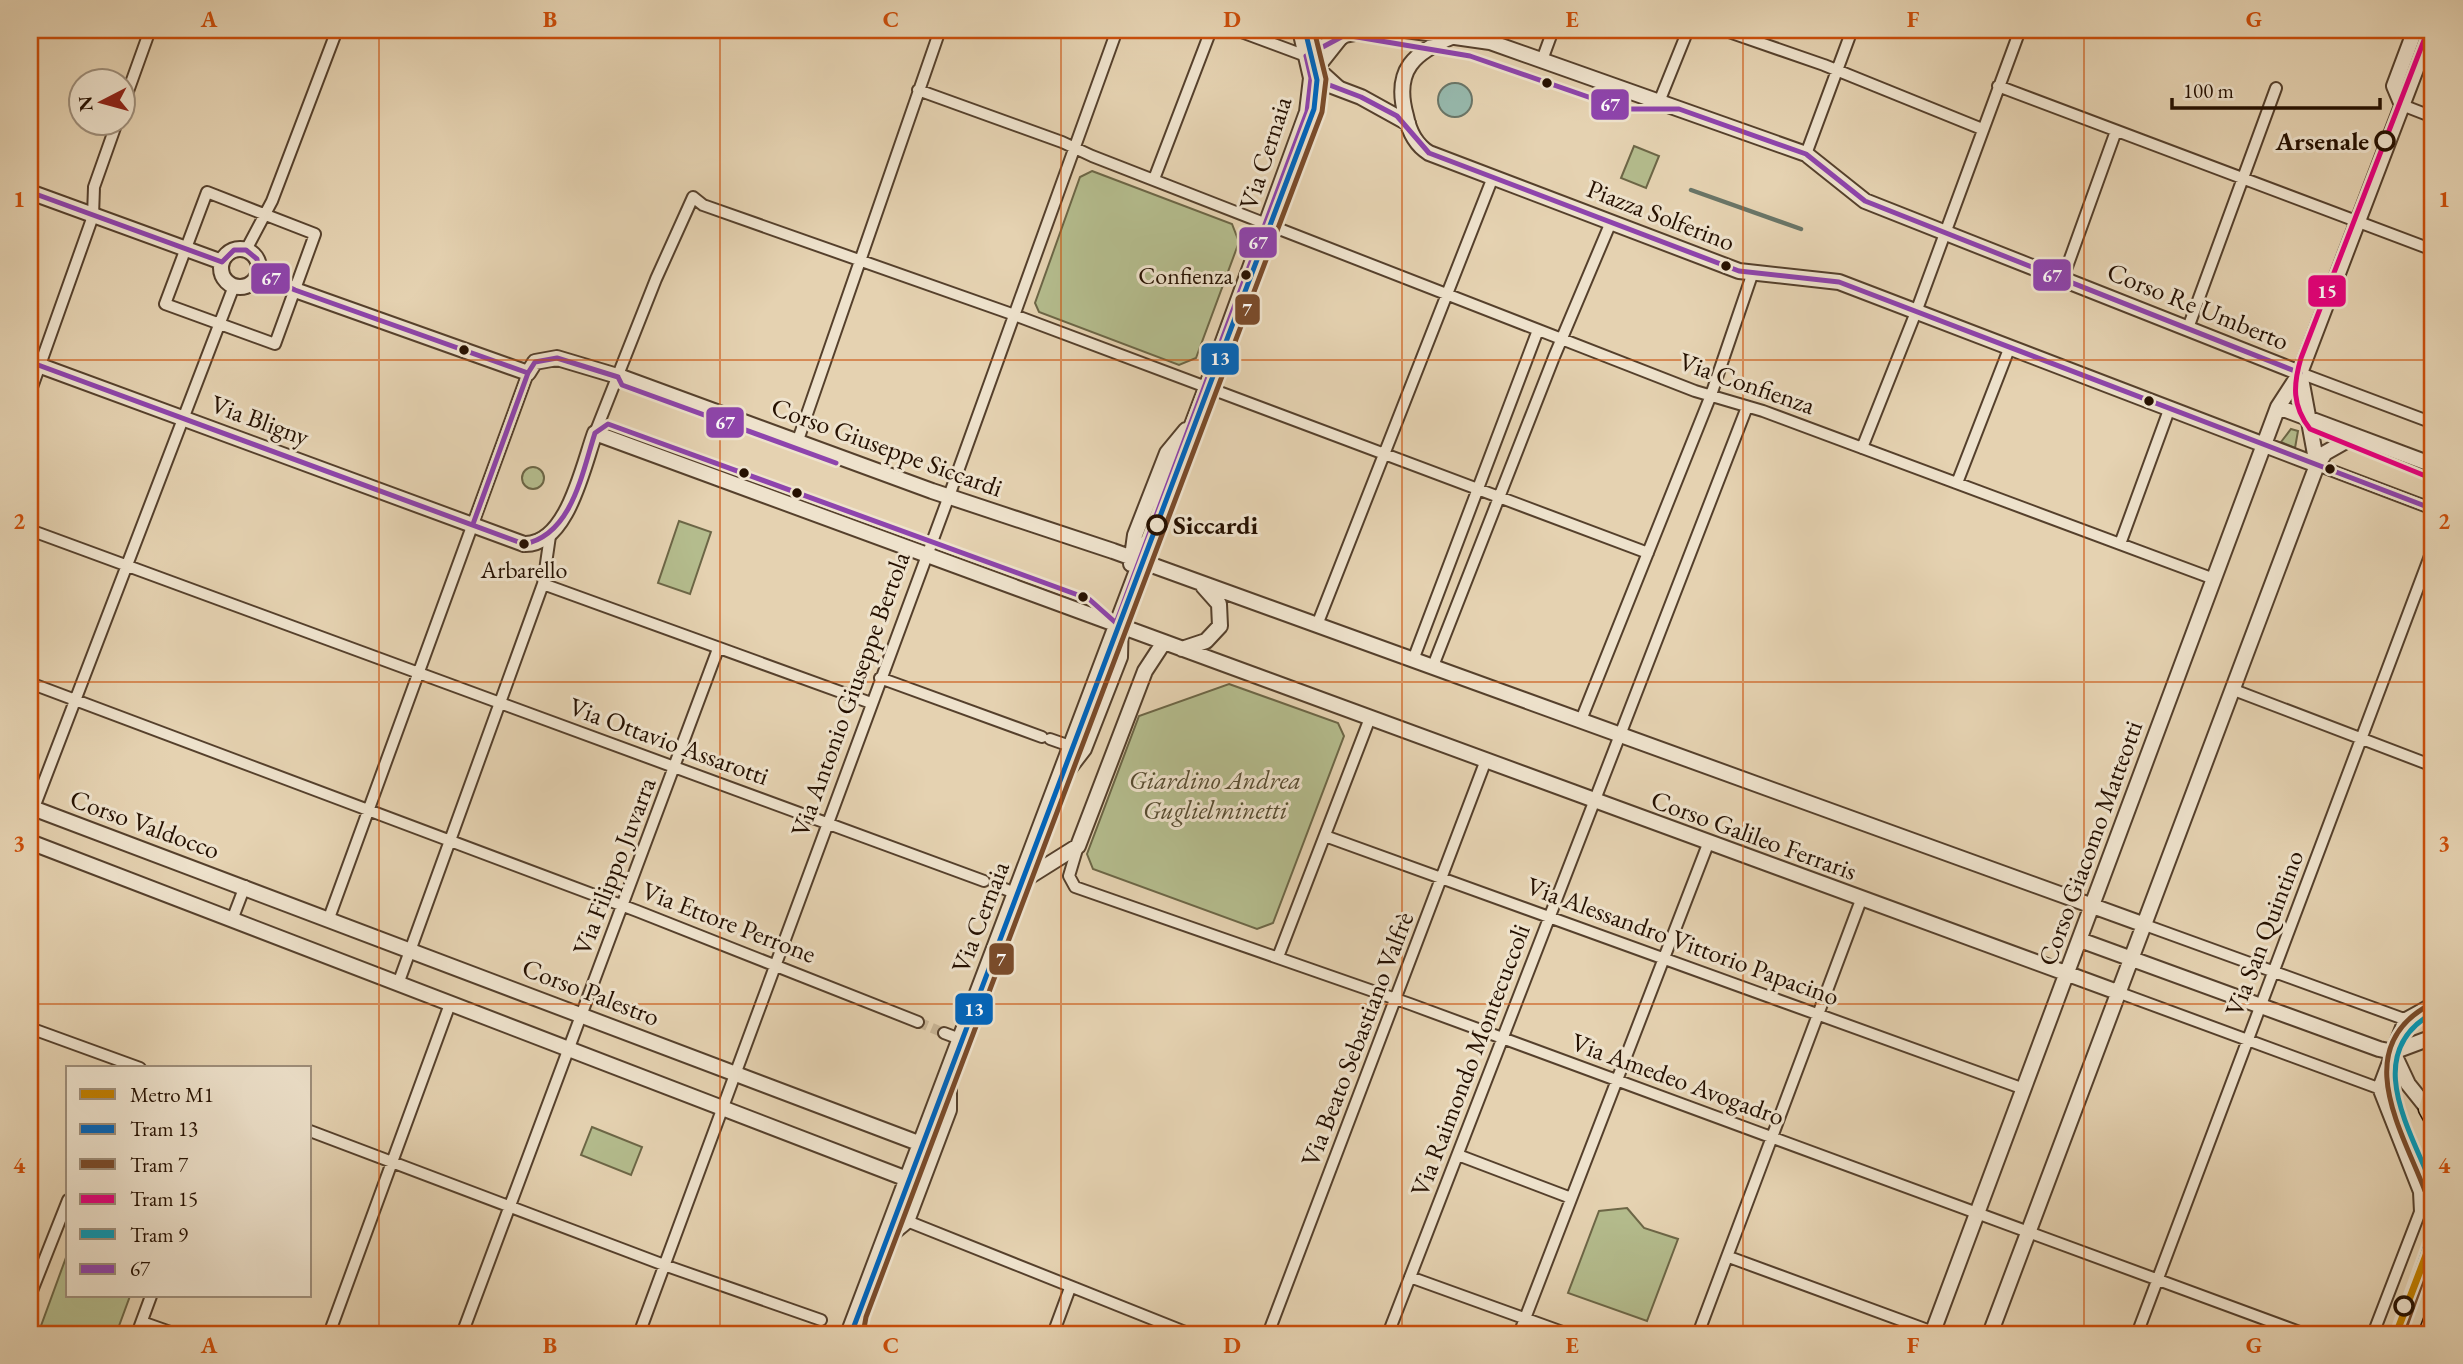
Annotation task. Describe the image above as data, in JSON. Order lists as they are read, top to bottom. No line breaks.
{"streets":{"street":["Via Cernaia","Piazza Solferino","Corso Re Umberto","Via Confienza","Via Bligny","Corso Giuseppe Siccardi","Via Antonio Giuseppe Bertola","Via Ottavio Assarotti","Corso Valdocco","Corso Galileo Ferraris","Corso Giacomo Matteotti","Via Filippo Juvarra","Via Ettore Perrone","Via San Quintino","Via Alessandro Vittorio Papacino","Corso Palestro","Via Beato Sebastiano Valfrè","Via Raimondo Montecuccoli","Via Amedeo Avogadro"]},"crossings":[["Via Cernaia","Piazza Solferino"],["Via Cernaia","Via Confienza"],["Via Cernaia","Corso Giuseppe Siccardi"],["Via Cernaia","Corso Galileo Ferraris"],["Via Cernaia","Corso Palestro"],["Corso Re Umberto","Corso Giacomo Matteotti"],["Via Confienza","Via Antonio Giuseppe Bertola"],["Via Confienza","Corso Giacomo Matteotti"],["Via Confienza","Via Raimondo Montecuccoli"],["Corso Giuseppe Siccardi","Via Antonio Giuseppe Bertola"],["Corso Giuseppe Siccardi","Corso Galileo Ferraris"],["Via Antonio Giuseppe Bertola","Via Ottavio Assarotti"],["Via Antonio Giuseppe Bertola","Via Ettore Perrone"],["Via Antonio Giuseppe Bertola","Corso Palestro"],["Via Ottavio Assarotti","Via Filippo Juvarra"],["Corso Valdocco","Corso Palestro"],["Corso Galileo Ferraris","Corso Giacomo Matteotti"],["Corso Galileo Ferraris","Via San Quintino"],["Corso Galileo Ferraris","Via Beato Sebastiano Valfrè"],["Corso Galileo Ferraris","Via Raimondo Montecuccoli"],["Corso Giacomo Matteotti","Via Alessandro Vittorio Papacino"],["Corso Giacomo Matteotti","Via Amedeo Avogadro"],["Via Filippo Juvarra","Via Ettore Perrone"],["Via Filippo Juvarra","Corso Palestro"],["Via San Quintino","Via Amedeo Avogadro"],["Via Alessandro Vittorio Papacino","Via Beato Sebastiano Valfrè"],["Via Alessandro Vittorio Papacino","Via Raimondo Montecuccoli"],["Via Beato Sebastiano Valfrè","Via Amedeo Avogadro"],["Via Raimondo Montecuccoli","Via Amedeo Avogadro"]],"parks":["Giardino Andrea Guglielminetti"],"places":["Arsenale","Confienza","Siccardi","Arbarello"],"lines":["tram line 13","tram line 7","tram line 15","transit line 67","tram line 9","metro line M1"],"legend":["Metro M1","Tram 13","Tram 7","Tram 15","Tram 9","67"],"scale_bar":"100 m","north":"left","grid":{"columns":["A","B","C","D","E","F","G"],"rows":["1","2","3","4"]}}
